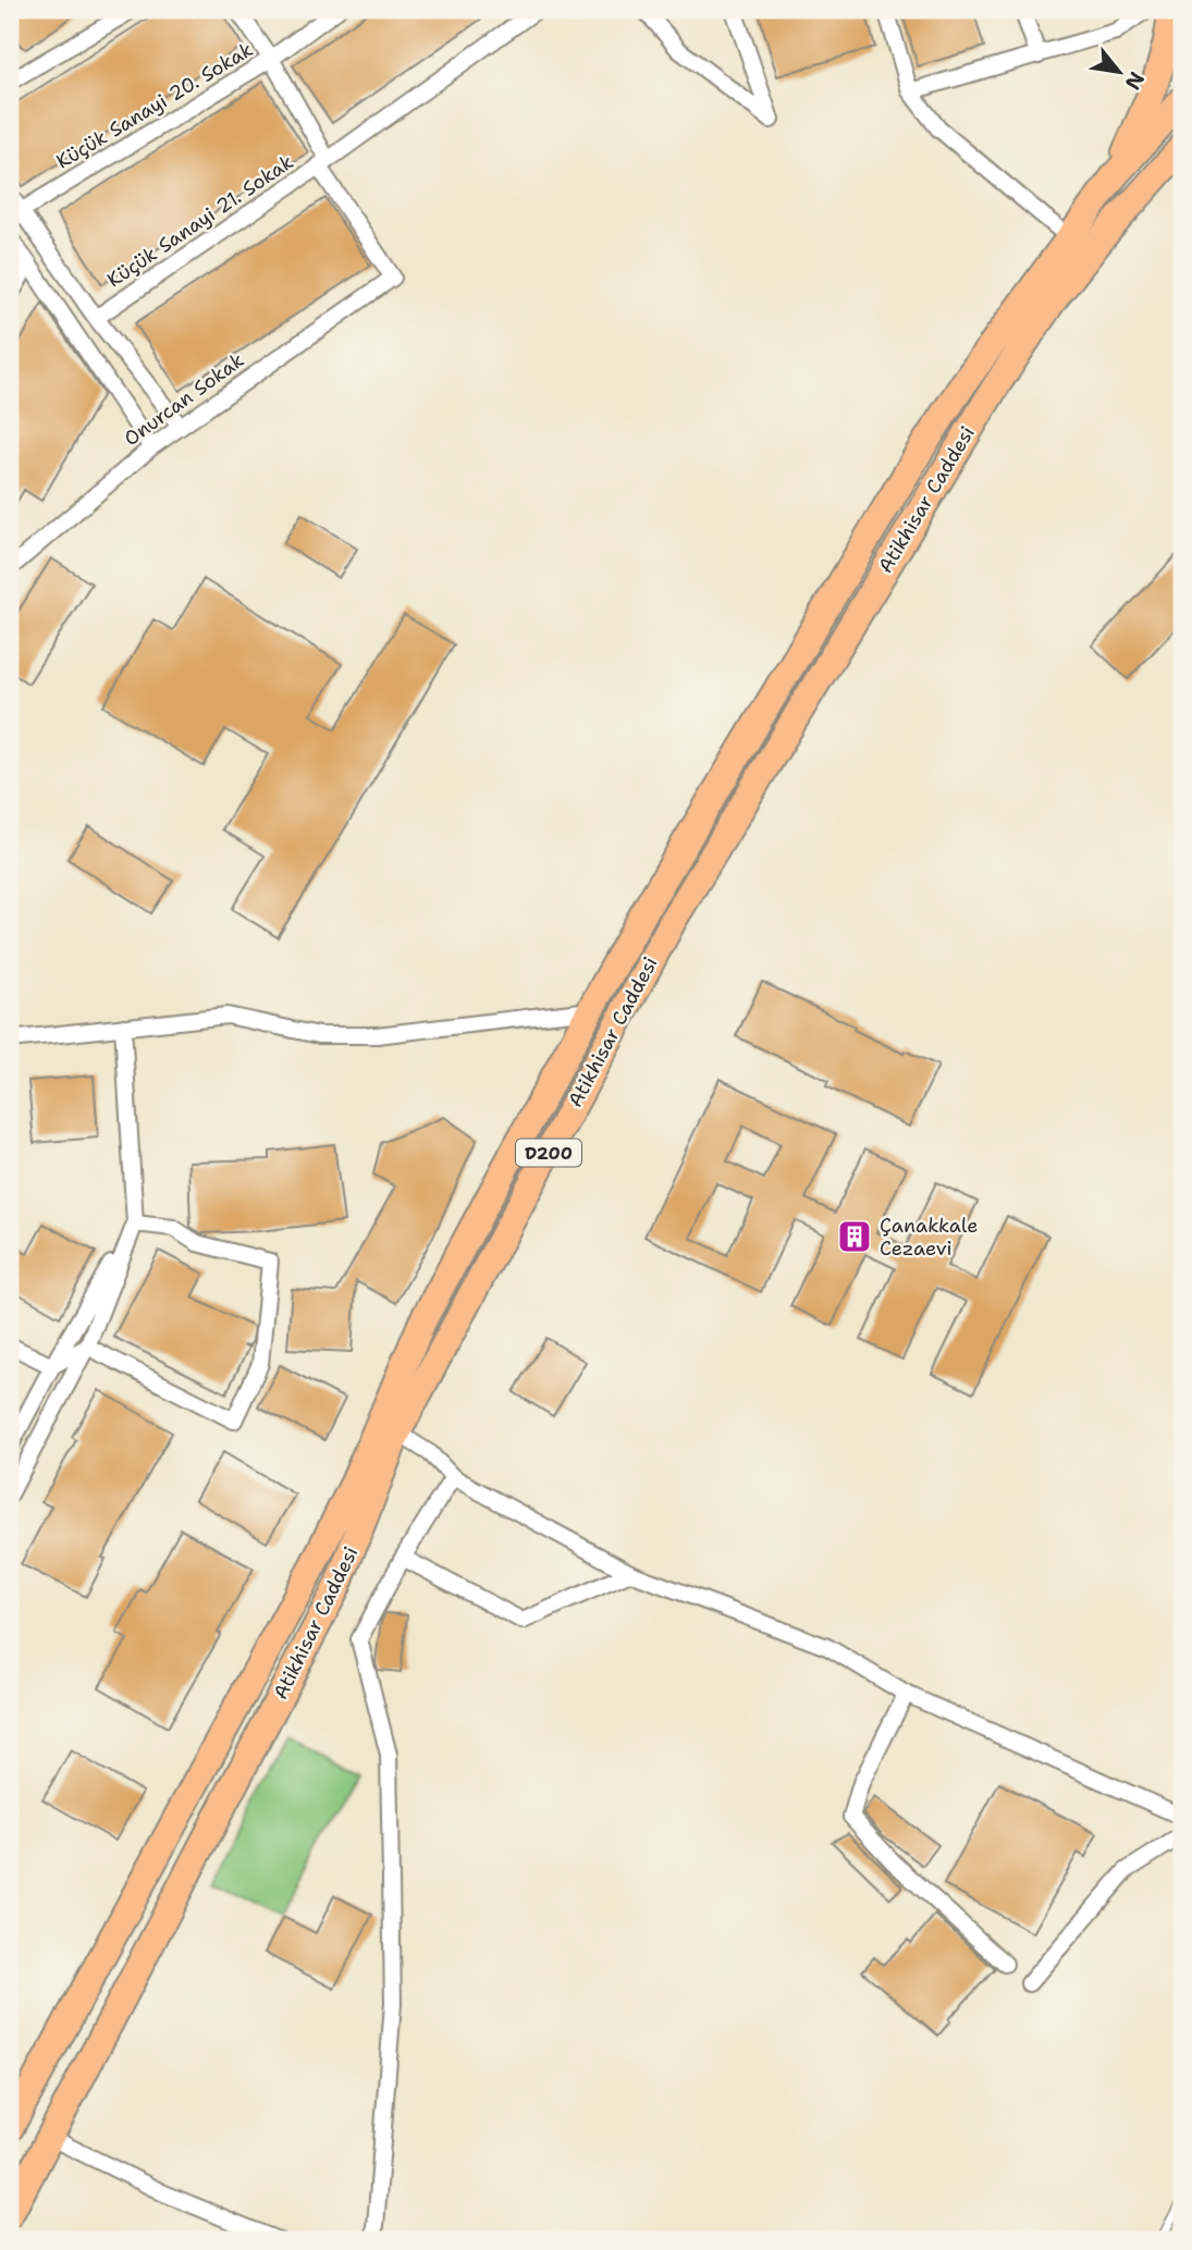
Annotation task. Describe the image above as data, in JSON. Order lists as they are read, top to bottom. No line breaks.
{"streets":{"highway":["Atikhisar Caddesi","D200"],"street":["Küçük Sanayi 20. Sokak","Küçük Sanayi 21. Sokak","Onurcan Sokak"]},"crossings":[["Küçük Sanayi 21. Sokak","Onurcan Sokak"]],"places":{"building":["Çanakkale Cezaevi"]},"north":"bottom right"}
